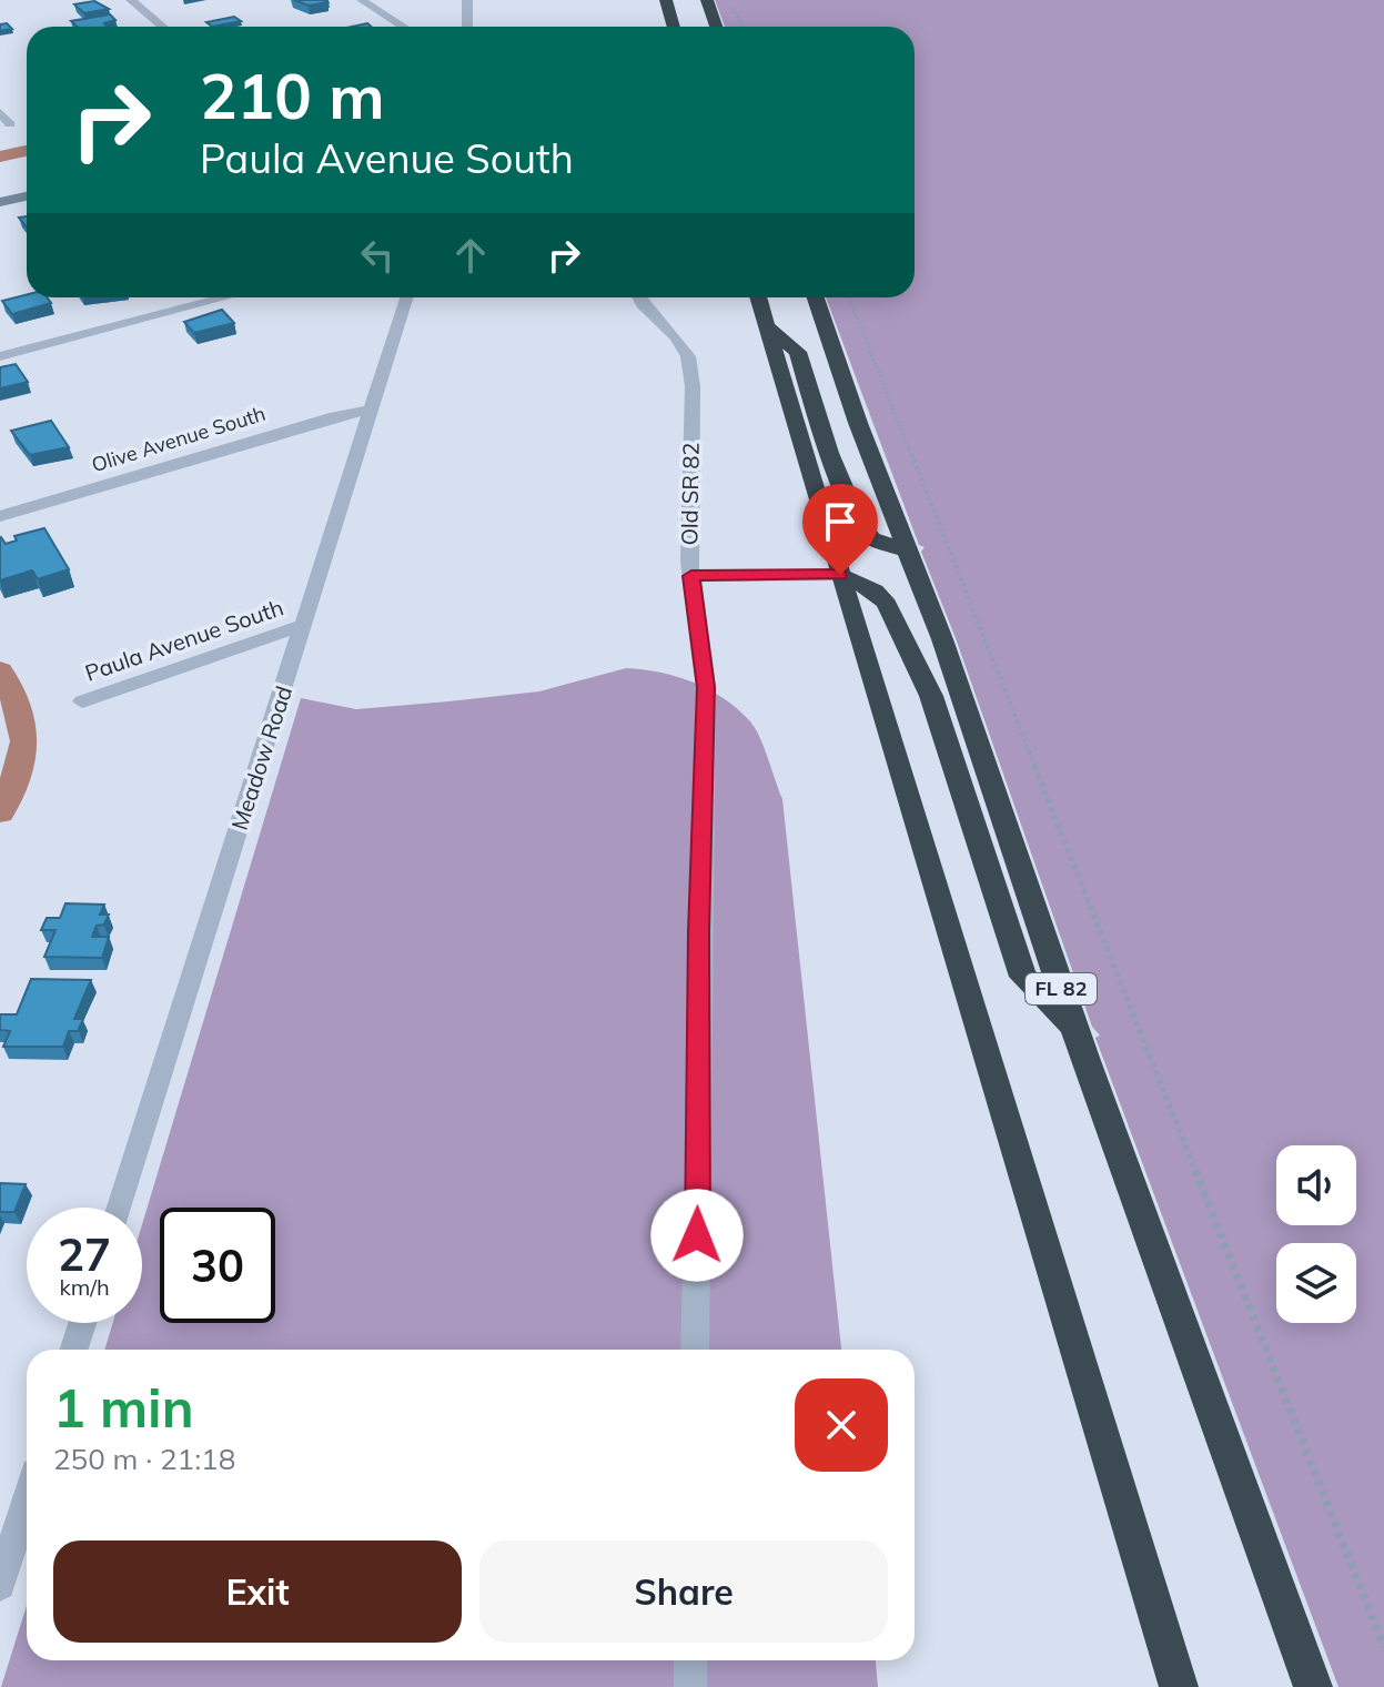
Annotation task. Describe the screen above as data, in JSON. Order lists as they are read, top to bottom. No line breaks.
{"streets":{"highway":["FL 82"],"street":["Olive Avenue South","Old SR 82","Paula Avenue South","Meadow Road"]},"crossings":[["Olive Avenue South","Meadow Road"],["Paula Avenue South","Meadow Road"]],"page":{"turn":["210 m","Paula Avenue South"],"speed":"27 km/h","limit":"30","heading":["1 min","250 m · 21:18"],"buttons":["Exit","Share"]}}
